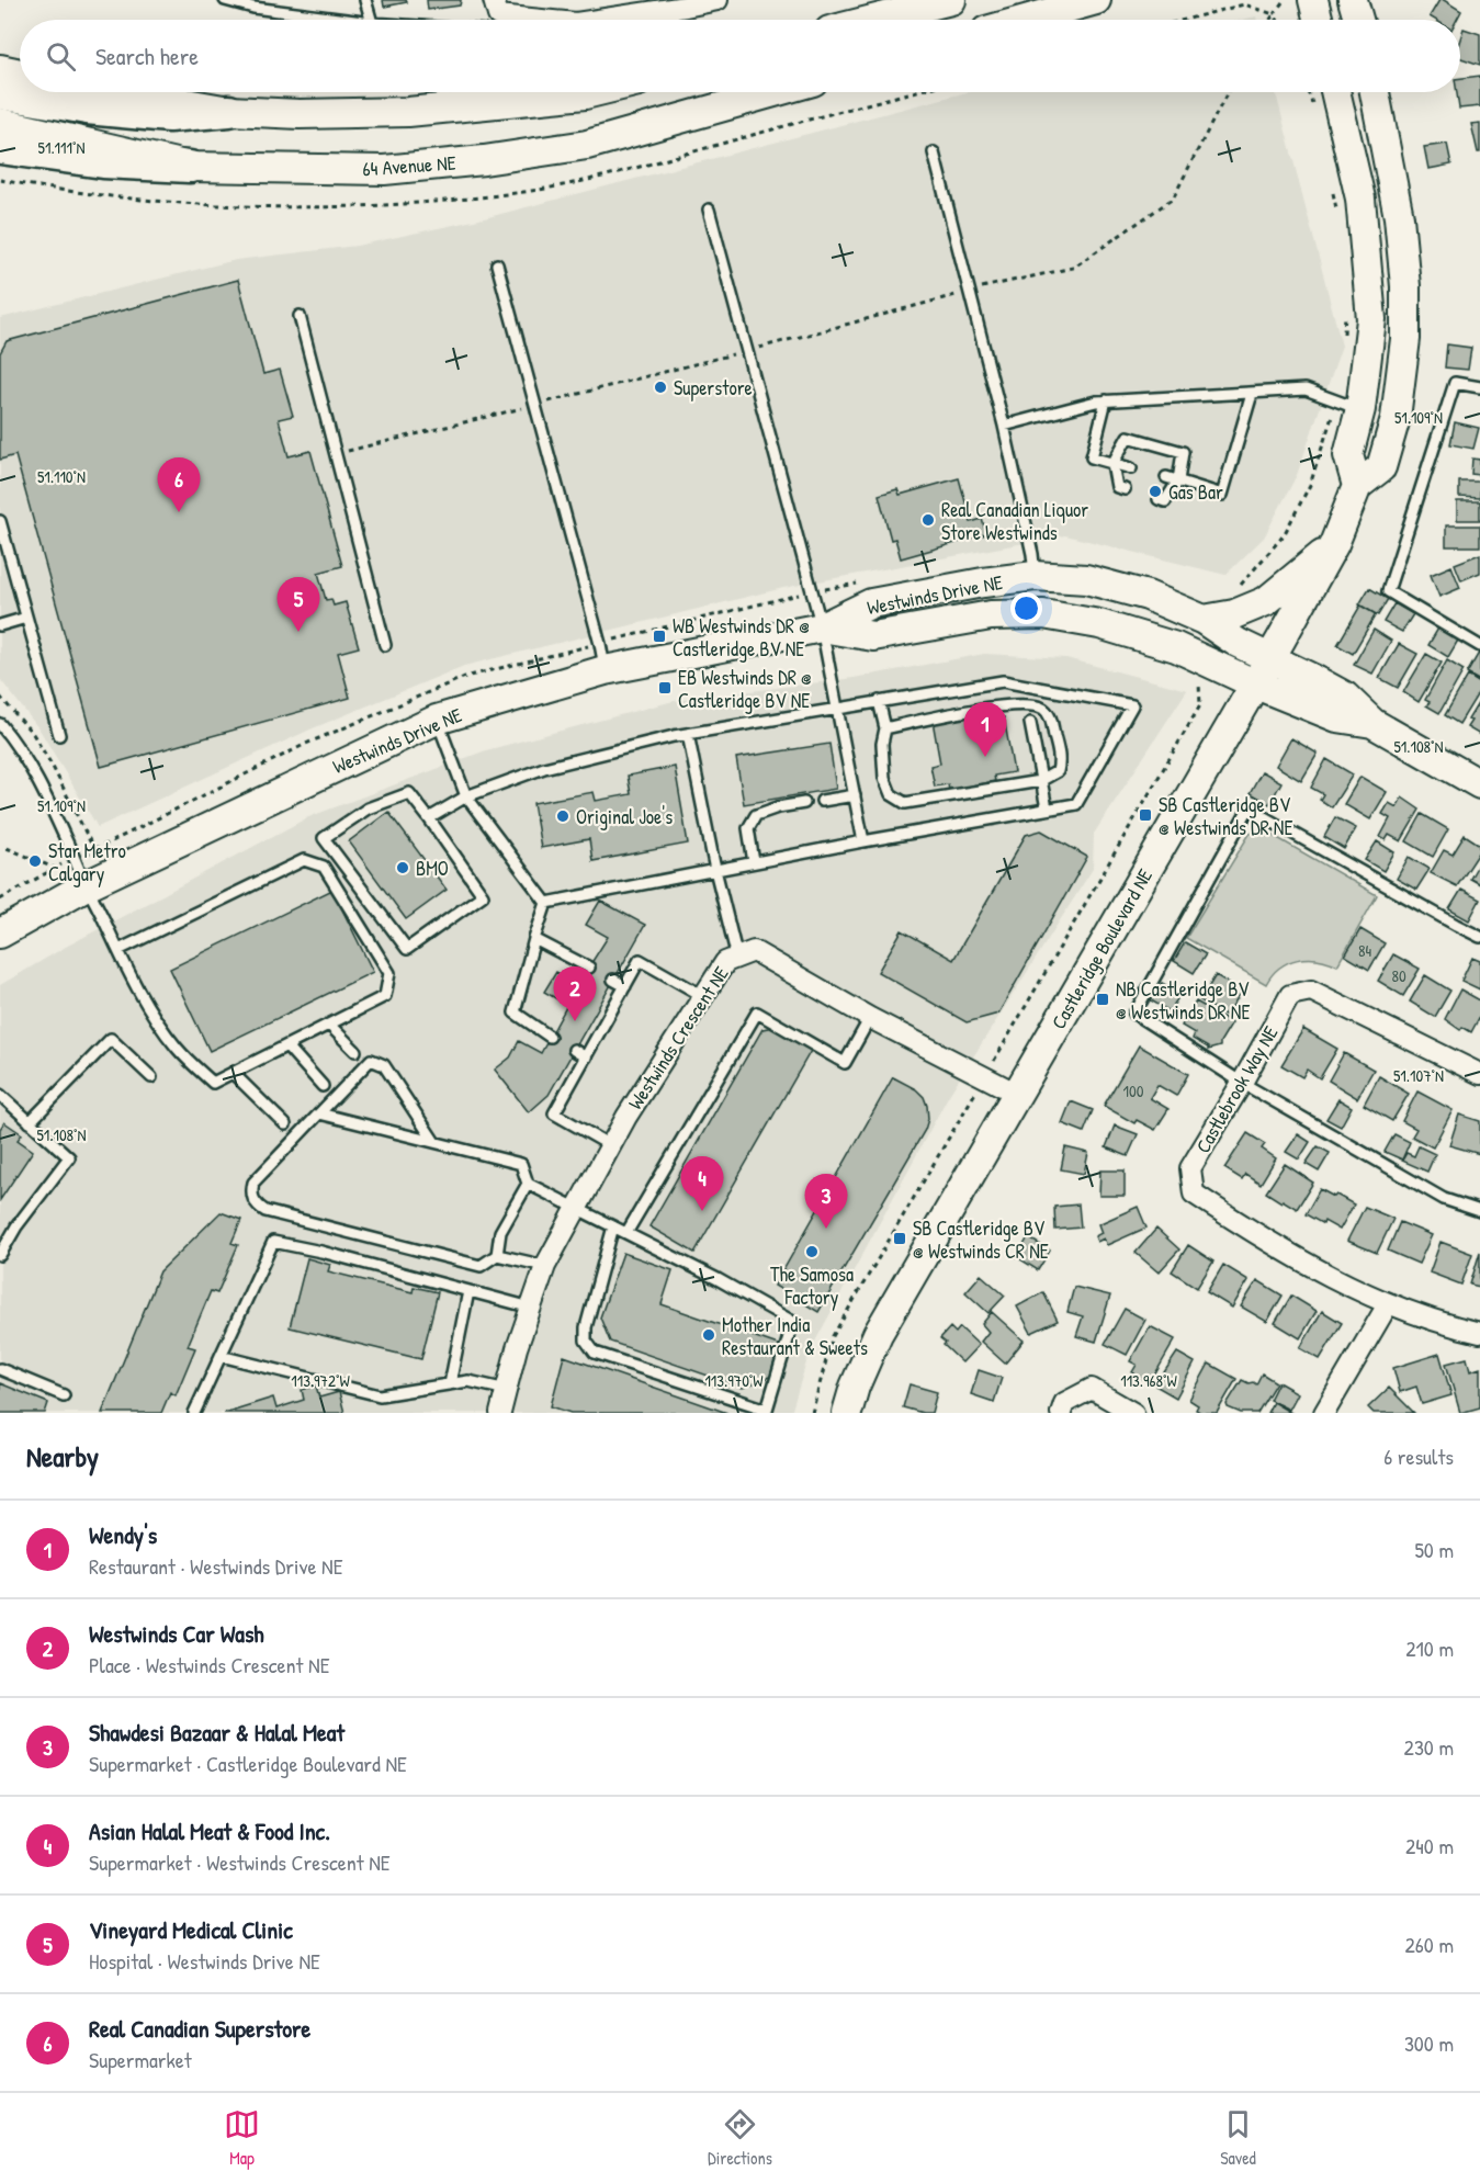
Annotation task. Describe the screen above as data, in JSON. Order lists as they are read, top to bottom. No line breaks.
{"streets":{"street":["64 Avenue NE","Westwinds Drive NE","Castleridge Boulevard NE","Westwinds Crescent NE","Castlebrook Way NE"]},"crossings":[["Westwinds Drive NE","Castleridge Boulevard NE"],["Castleridge Boulevard NE","Westwinds Crescent NE"]],"places":{"other":["Superstore","Gas Bar","Real Canadian Liquor Store Westwinds","Original Joe's","Star Metro Calgary","BMO","The Samosa Factory","Mother India Restaurant & Sweets"],"transit":["WB Westwinds DR @ Castleridge BV NE","EB Westwinds DR @ Castleridge BV NE","SB Castleridge BV @ Westwinds DR NE","NB Castleridge BV @ Westwinds DR NE","SB Castleridge BV @ Westwinds CR NE"]},"house_numbers":["84","80","100"],"page":{"search":"Search here","pins":["6","5","1","2","4","3"],"heading":["Nearby","6 results"],"list":[{"mark":"1","name":"Wendy's","note":"Restaurant · Westwinds Drive NE","value":"50 m"},{"mark":"2","name":"Westwinds Car Wash","note":"Place · Westwinds Crescent NE","value":"210 m"},{"mark":"3","name":"Shawdesi Bazaar & Halal Meat","note":"Supermarket · Castleridge Boulevard NE","value":"230 m"},{"mark":"4","name":"Asian Halal Meat & Food Inc.","note":"Supermarket · Westwinds Crescent NE","value":"240 m"},{"mark":"5","name":"Vineyard Medical Clinic","note":"Hospital · Westwinds Drive NE","value":"260 m"},{"mark":"6","name":"Real Canadian Superstore","note":"Supermarket","value":"300 m"}],"nav":["Map","Directions","Saved"]},"coordinates":["51.111°N","51.109°N","51.110°N","51.108°N","51.107°N","113.972°W","113.970°W","113.968°W"]}
